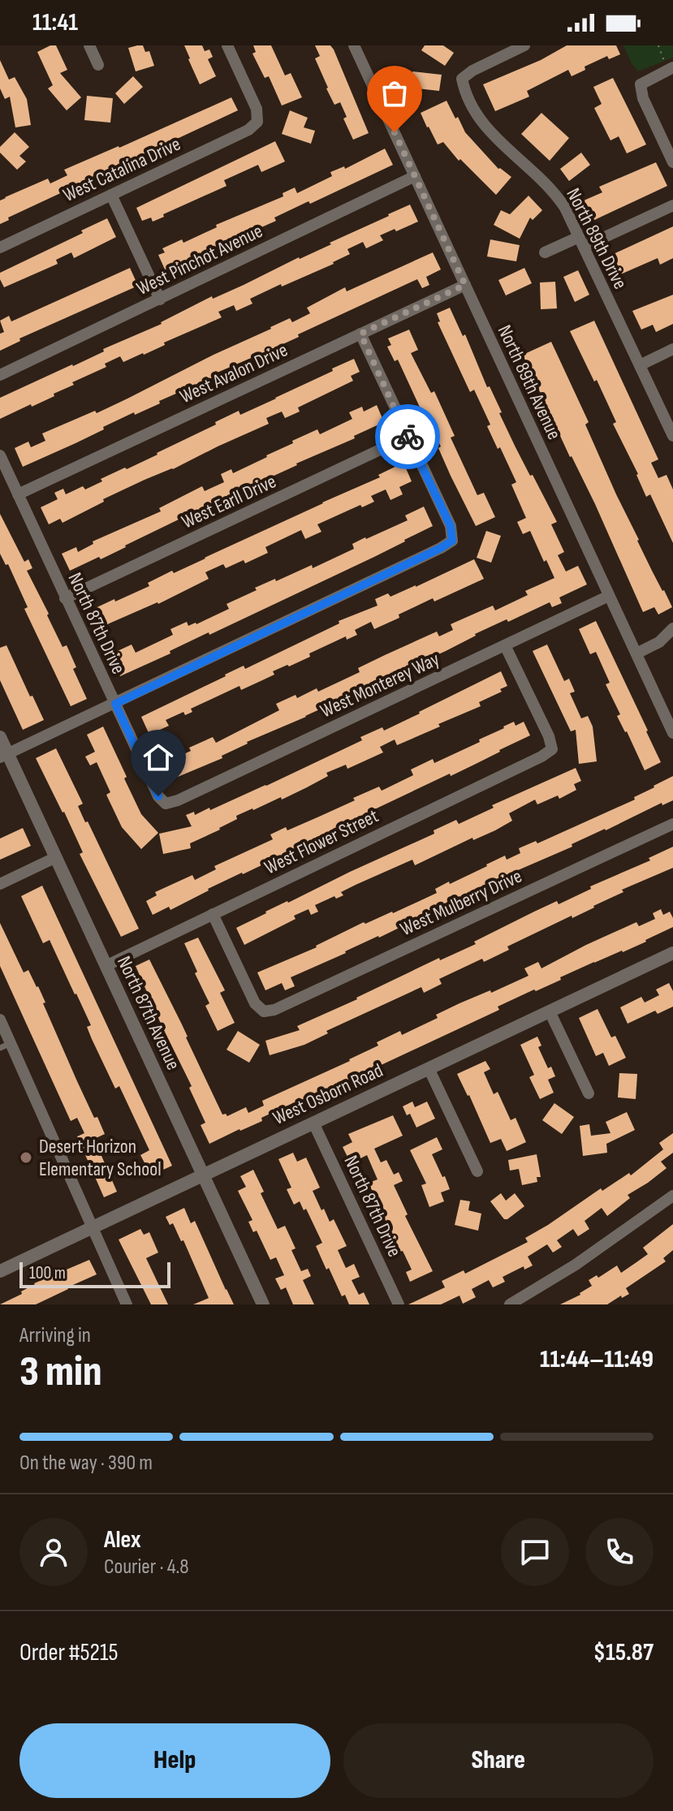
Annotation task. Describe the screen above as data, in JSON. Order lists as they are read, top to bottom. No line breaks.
{"streets":{"street":["West Catalina Drive","North 89th Drive","West Pinchot Avenue","West Avalon Drive","North 89th Avenue","West Earll Drive","North 87th Drive","West Monterey Way","West Flower Street","West Mulberry Drive","North 87th Avenue","West Osborn Road"]},"crossings":[["West Pinchot Avenue","North 89th Avenue"],["West Avalon Drive","North 89th Avenue"],["West Avalon Drive","North 87th Drive"],["North 89th Avenue","West Monterey Way"],["West Earll Drive","North 87th Drive"],["North 87th Drive","West Monterey Way"],["North 87th Drive","West Osborn Road"],["West Monterey Way","West Flower Street"],["West Flower Street","West Mulberry Drive"],["West Flower Street","North 87th Avenue"],["North 87th Avenue","West Osborn Road"]],"places":["Desert Horizon Elementary School"],"scale_bar":"100 m","page":{"status":"11:41","scale":"100 m","heading":["3 min","Arriving in","11:44–11:49"],"panel":["Alex","Courier · 4.8","Order #5215","$15.87"],"bar":"On the way · 390 m","buttons":["Help","Share"]}}
